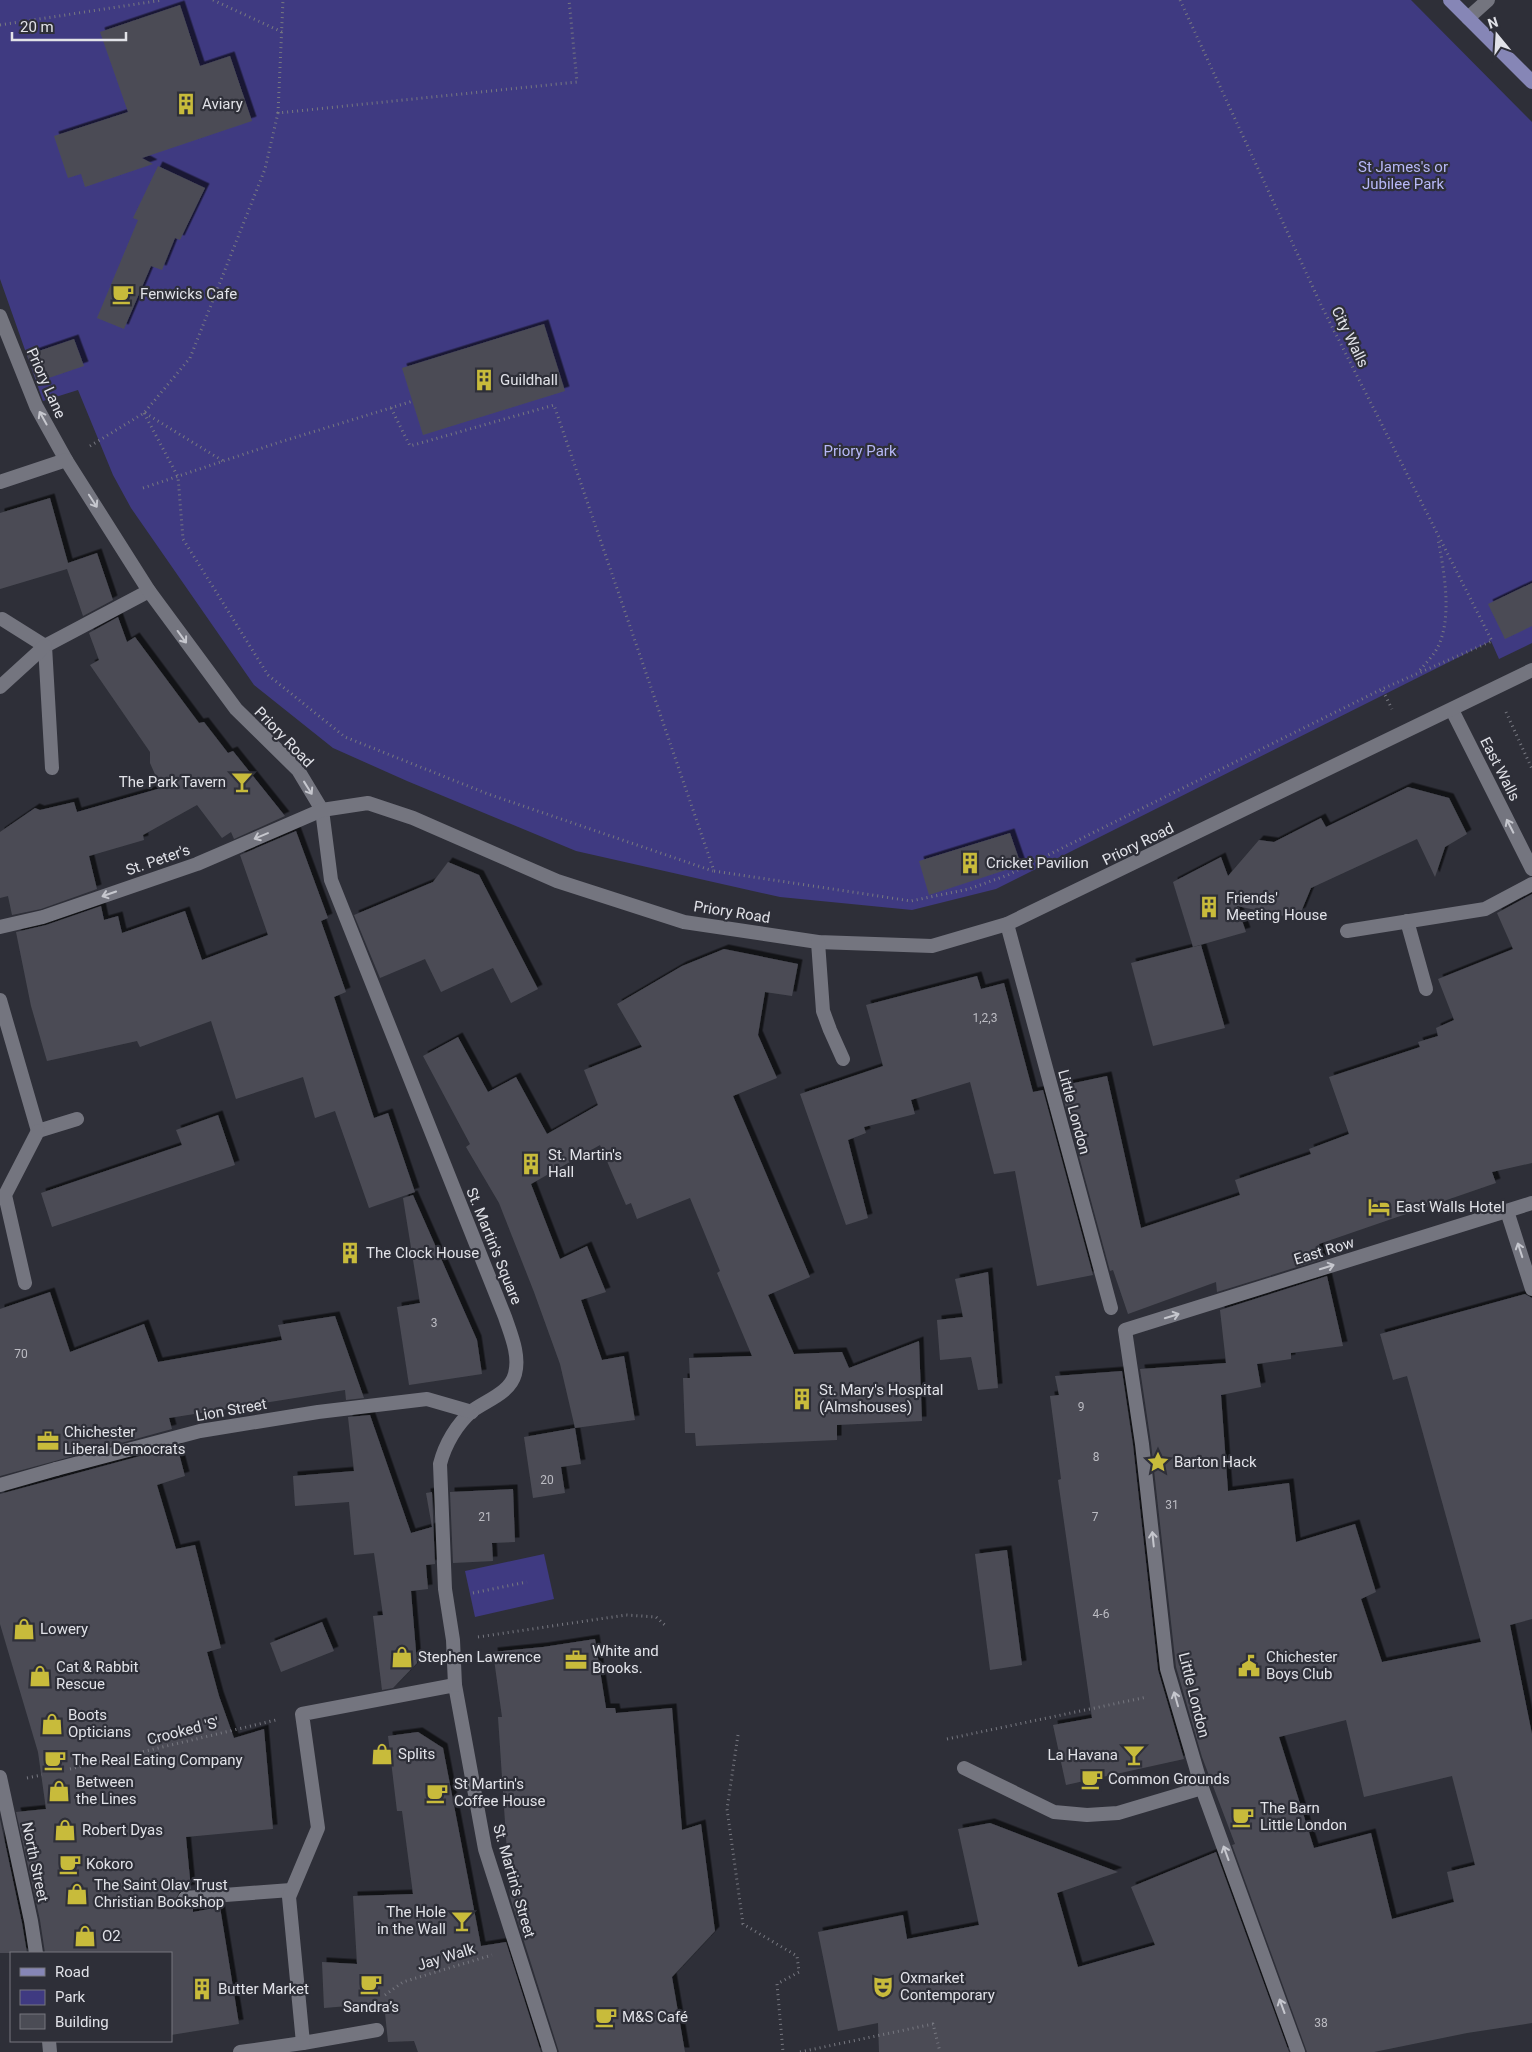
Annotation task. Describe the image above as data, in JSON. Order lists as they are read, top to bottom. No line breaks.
{"streets":{"street":["Priory Lane","Priory Road","East Walls","St. Peter's","Little London","St. Martin's Square","East Row","Lion Street","North Street","St. Martin's Street"],"path":["City Walls","Crooked 'S'","Jay Walk"]},"crossings":[["Priory Lane","Priory Road"],["Priory Road","East Walls"],["Priory Road","St. Peter's"],["Priory Road","Little London"],["Priory Road","St. Martin's Square"],["St. Peter's","St. Martin's Square"],["Little London","East Row"],["St. Martin's Square","Lion Street"],["St. Martin's Square","St. Martin's Street"],["St. Martin's Street","Jay Walk"]],"one_way":["Priory Lane","East Walls","St. Peter's","Little London","East Row"],"parks":["St James's or Jubilee Park","Priory Park"],"places":{"building":["Aviary","Guildhall","Cricket Pavilion","Friends' Meeting House","St. Martin's Hall","The Clock House","St. Mary's Hospital (Almshouses)","Butter Market"],"cafe":["Fenwicks Cafe","The Real Eating Company","Common Grounds","St Martin's Coffee House","The Barn Little London","Kokoro","Sandra’s","M&S Café"],"bar":["The Park Tavern","La Havana","The Hole in the Wall"],"hotel":["East Walls Hotel"],"office":["Chichester Liberal Democrats","White and Brooks."],"place":["Barton Hack"],"shop":["Lowery","Stephen Lawrence","Cat & Rabbit Rescue","Boots Opticians","Splits","Between the Lines","Robert Dyas","The Saint Olav Trust Christian Bookshop","O2"],"public building":["Chichester Boys Club"],"theatre":["Oxmarket Contemporary"]},"house_numbers":["1,2,3","3","70","9","8","20","31","21","7","4-6","38"],"legend":["Road","Park","Building"],"scale_bar":"20 m","north":"top"}
